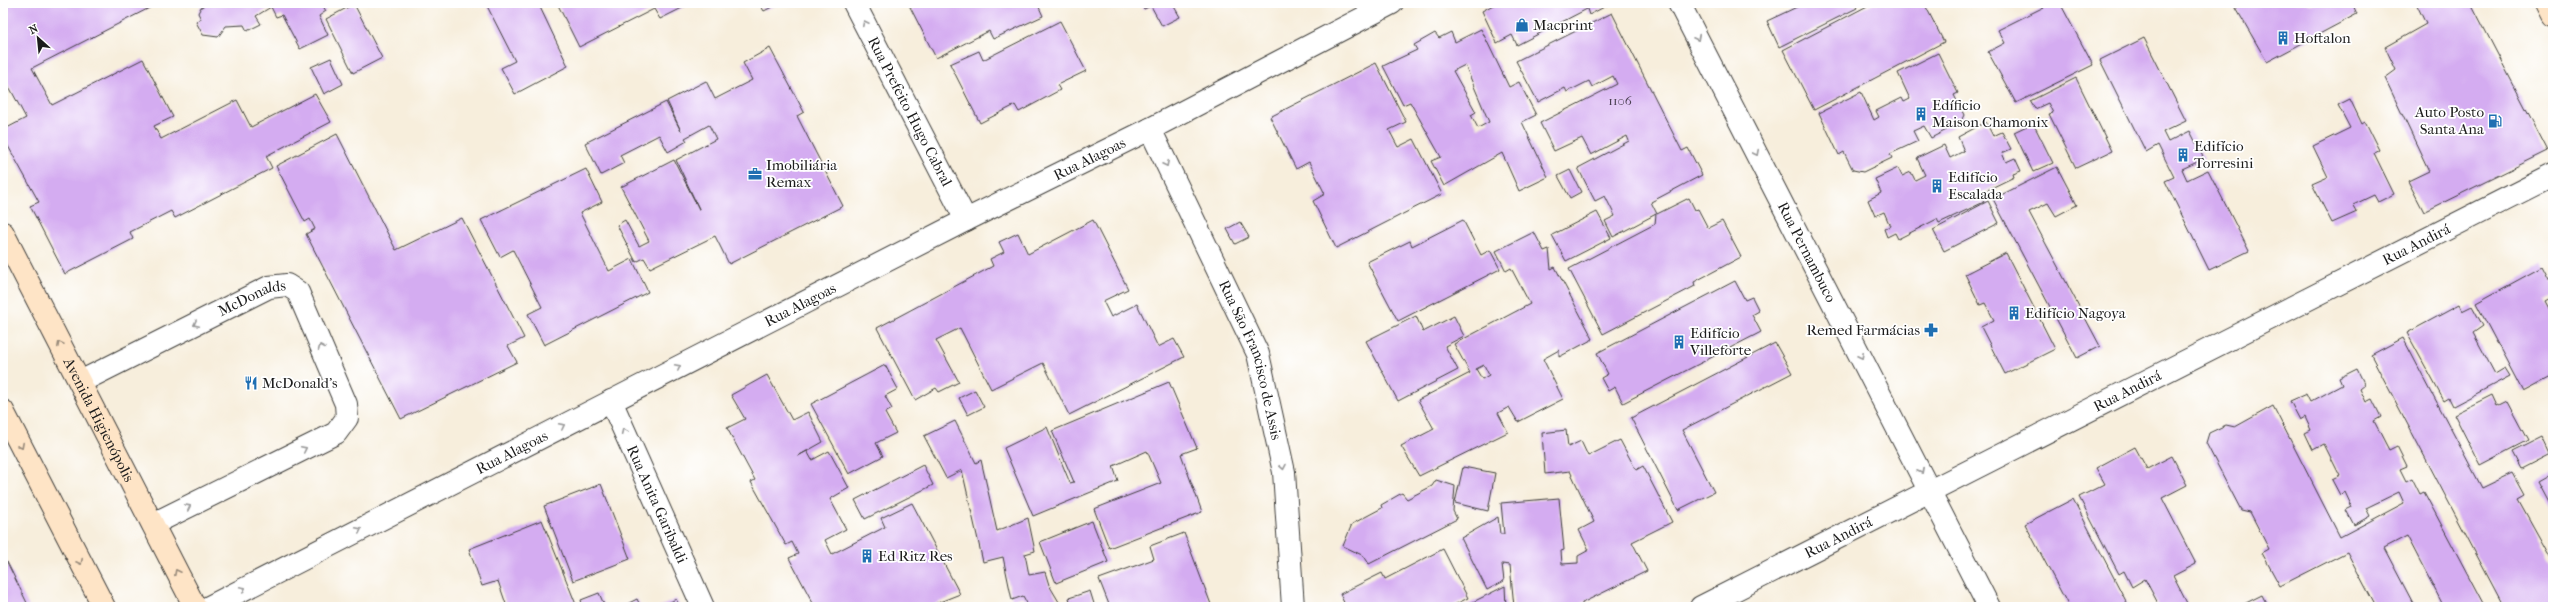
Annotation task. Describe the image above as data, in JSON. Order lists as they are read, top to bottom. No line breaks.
{"streets":{"main road":["Avenida Higienópolis"],"street":["Rua Prefeito Hugo Cabral","Rua Alagoas","Rua Andirá","Rua Pernambuco","McDonalds","Rua São Francisco de Assis","Rua Anita Garibaldi"]},"crossings":[["Rua Prefeito Hugo Cabral","Rua Alagoas"],["Rua Alagoas","Rua São Francisco de Assis"],["Rua Alagoas","Rua Anita Garibaldi"],["Rua Andirá","Rua Pernambuco"],["McDonalds","Avenida Higienópolis"]],"one_way":["Rua Prefeito Hugo Cabral","Rua Alagoas","Rua Pernambuco","Rua São Francisco de Assis","Avenida Higienópolis","Rua Anita Garibaldi"],"places":{"shop":["Macprint"],"building":["Hoftalon","Edíficio Maison Chamonix","Edifício Torresini","Edifício Escalada","Edifício Nagoya","Edifício Villeforte","Ed Ritz Res"],"fuel station":["Auto Posto Santa Ana"],"office":["Imobiliária Remax"],"pharmacy":["Remed Farmácias"],"restaurant":["McDonald's"]},"house_numbers":["1106"],"north":"top left"}
